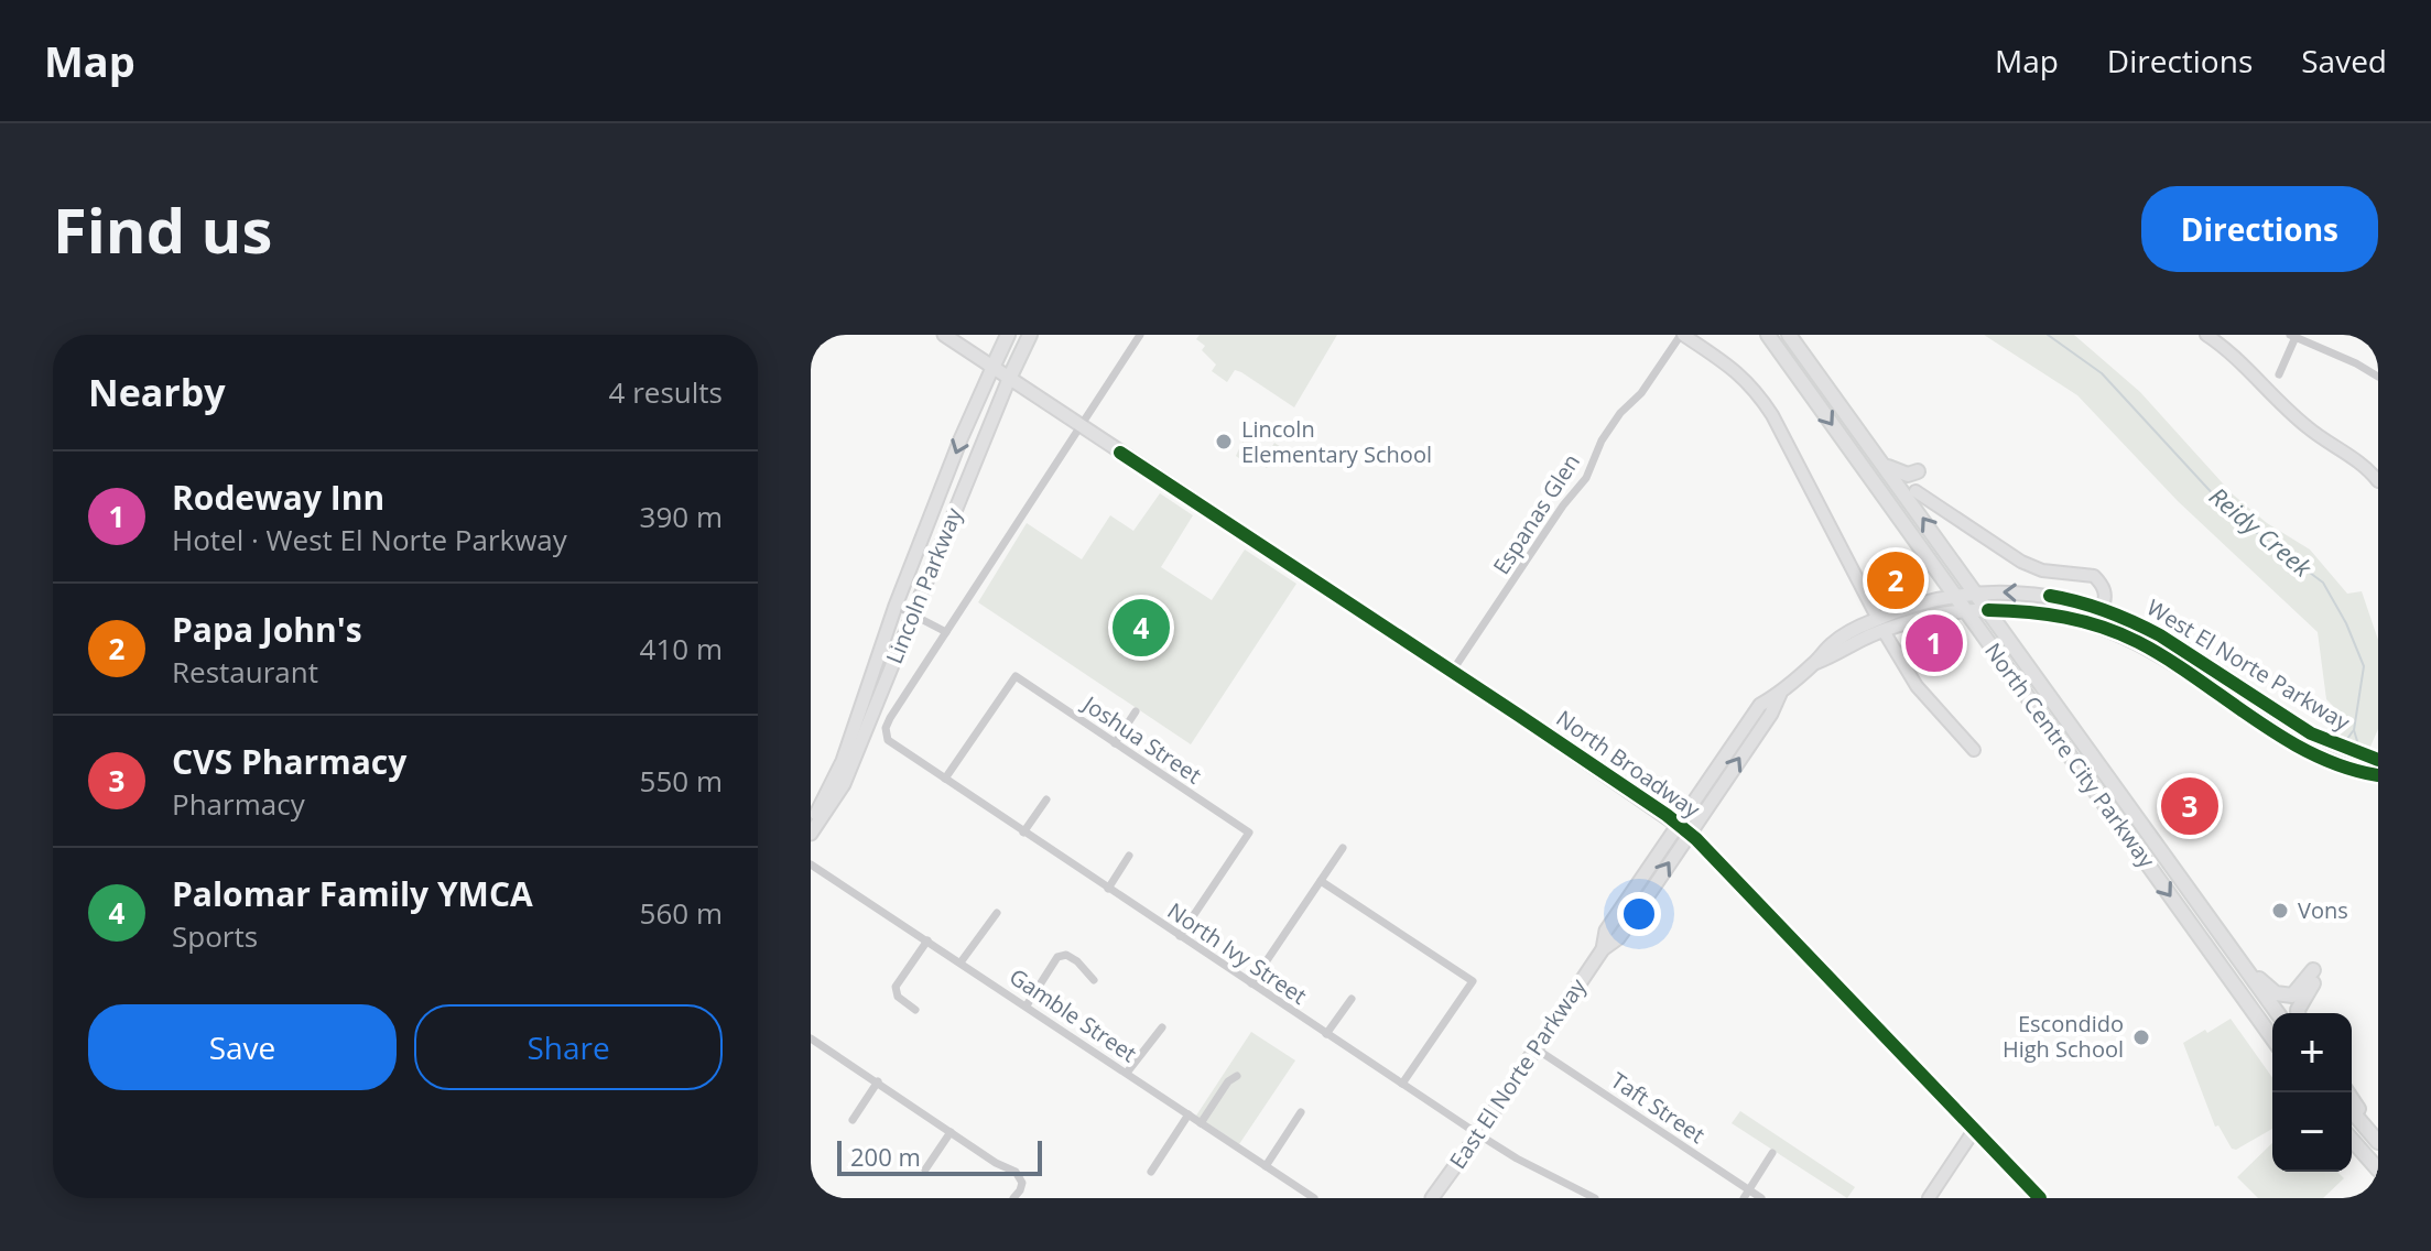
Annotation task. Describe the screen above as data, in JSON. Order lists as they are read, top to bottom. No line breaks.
{"streets":{"highway":["Lincoln Parkway","North Centre City Parkway"],"main road":["West El Norte Parkway","North Broadway","East El Norte Parkway"],"street":["Espanas Glen","Joshua Street","North Ivy Street","Gamble Street","Taft Street"]},"crossings":[["Espanas Glen","North Broadway"],["Lincoln Parkway","North Broadway"],["West El Norte Parkway","North Centre City Parkway"],["West El Norte Parkway","North Broadway"],["West El Norte Parkway","East El Norte Parkway"],["Joshua Street","North Ivy Street"],["North Broadway","East El Norte Parkway"],["North Ivy Street","East El Norte Parkway"],["East El Norte Parkway","Taft Street"]],"water":["Reidy Creek"],"places":["Lincoln Elementary School","Vons","Escondido High School"],"scale_bar":"200 m","page":{"header":"Map","nav":["Map","Directions","Saved"],"buttons":["Directions",["Save","Share"]],"title":"Find us","heading":["Nearby","4 results"],"list":[{"mark":"1","name":"Rodeway Inn","note":"Hotel · West El Norte Parkway","value":"390 m"},{"mark":"2","name":"Papa John's","note":"Restaurant","value":"410 m"},{"mark":"3","name":"CVS Pharmacy","note":"Pharmacy","value":"550 m"},{"mark":"4","name":"Palomar Family YMCA","note":"Sports","value":"560 m"}],"pins":["2","4","1","3"],"map_buttons":["+","−"],"scale":"200 m"}}
